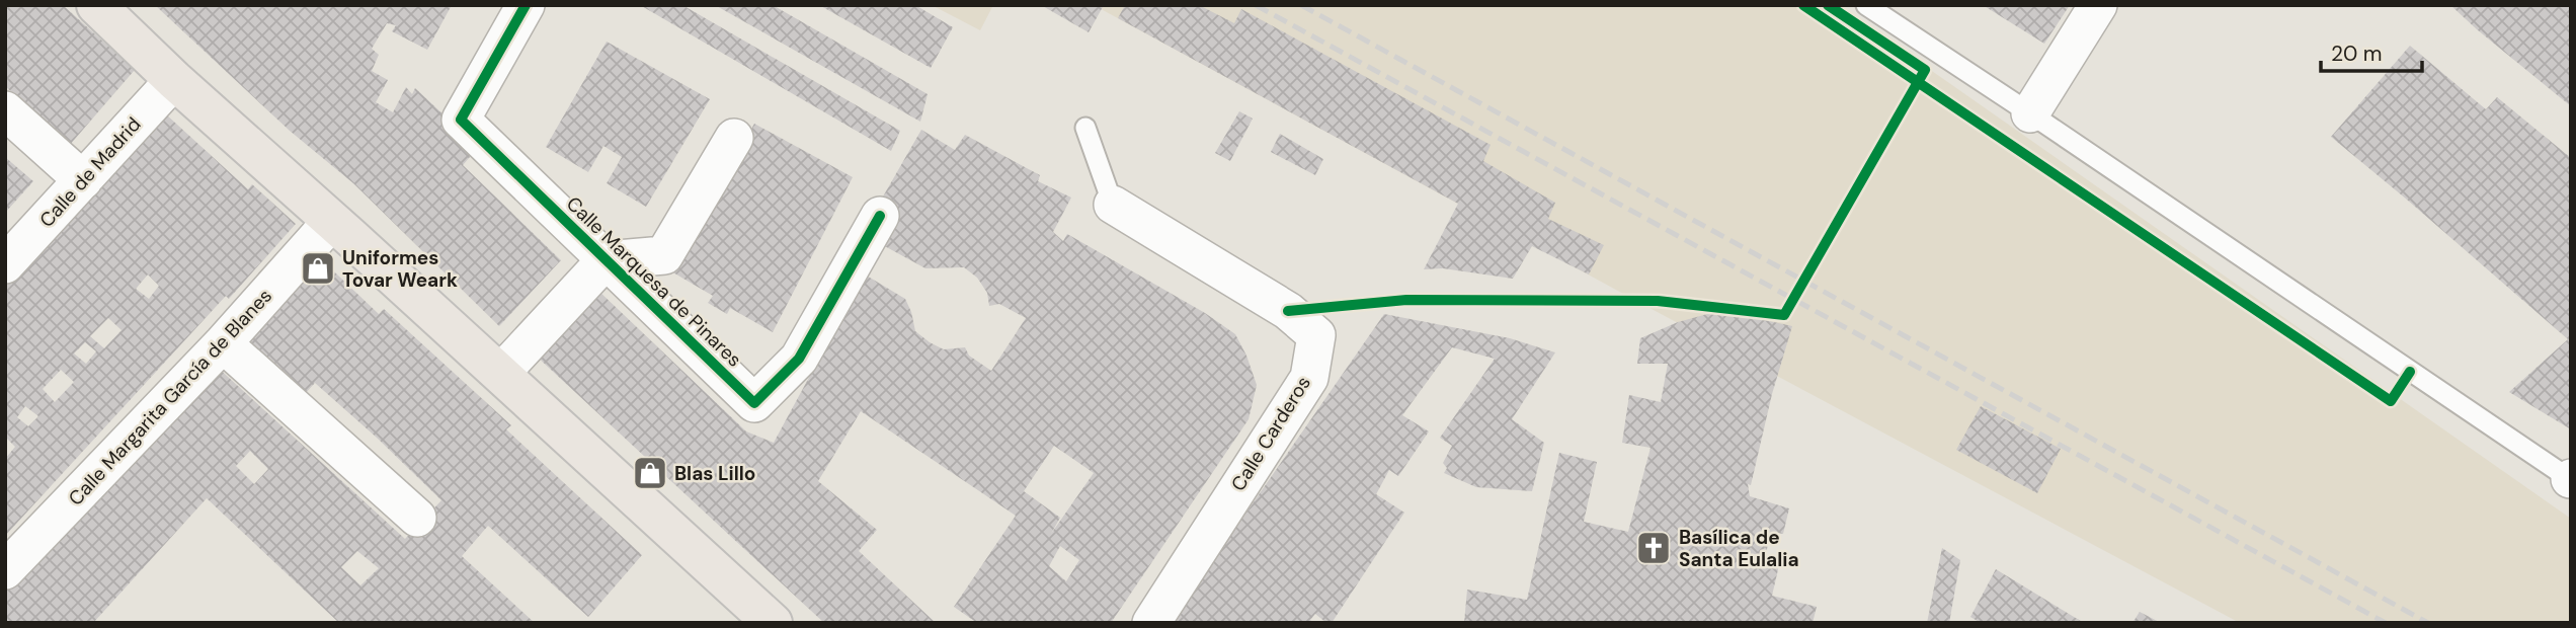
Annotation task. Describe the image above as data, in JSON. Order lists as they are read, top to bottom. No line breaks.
{"streets":{"street":["Calle de Madrid","Calle Marquesa de Pinares","Calle Margarita García de Blanes","Calle Carderos"]},"places":{"shop":["Uniformes Tovar Weark","Blas Lillo"],"church":["Basílica de Santa Eulalia"]},"scale_bar":"20 m"}
